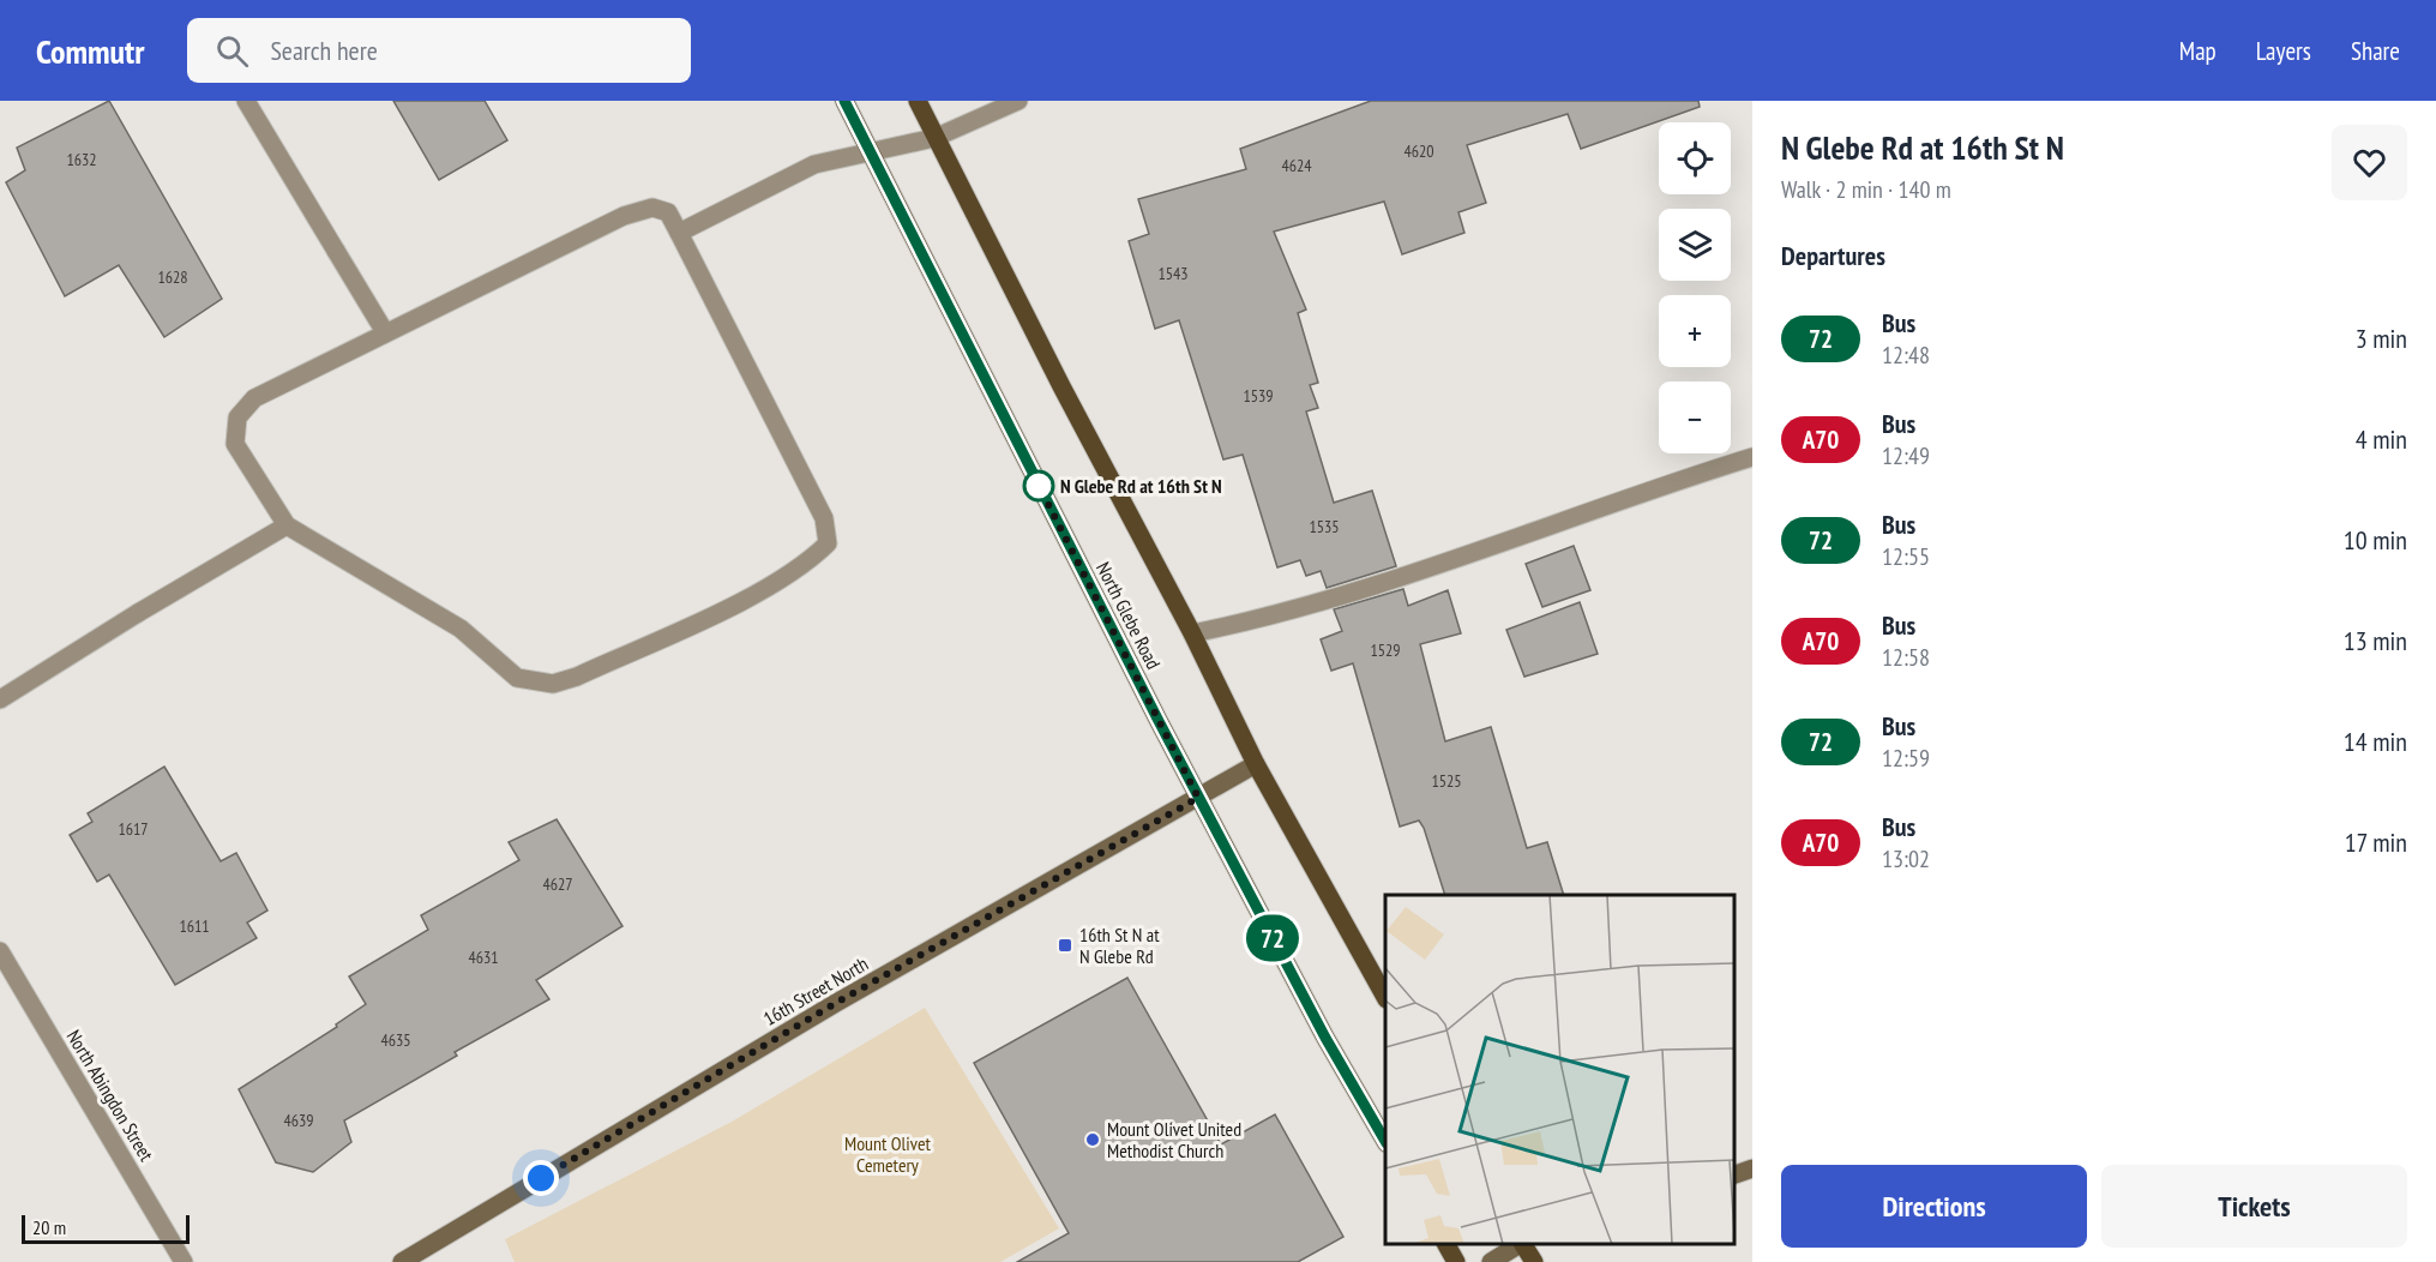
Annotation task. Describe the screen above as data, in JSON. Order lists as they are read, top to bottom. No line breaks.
{"streets":{"main road":["North Glebe Road"],"street":["16th Street North","North Abingdon Street"]},"crossings":[["North Glebe Road","16th Street North"]],"parks":["Mount Olivet Cemetery"],"places":{"other":["N Glebe Rd at 16th St N","Mount Olivet United Methodist Church"],"transit":["16th St N at N Glebe Rd"]},"lines":["bus line 72"],"house_numbers":["4620","1632","4624","1543","1628","1539","1535","1529","1525","1617","4627","1611","4631","4635","4639"],"scale_bar":"20 m","page":{"header":"Commutr","search":"Search here","nav":["Map","Layers","Share"],"on_map":"72","heading":[["N Glebe Rd at 16th St N","Walk · 2 min · 140 m"],"Departures"],"map_buttons":["+","−"],"list":[{"mark":"72","name":"Bus","note":"12:48","value":"3 min"},{"mark":"A70","name":"Bus","note":"12:49","value":"4 min"},{"mark":"72","name":"Bus","note":"12:55","value":"10 min"},{"mark":"A70","name":"Bus","note":"12:58","value":"13 min"},{"mark":"72","name":"Bus","note":"12:59","value":"14 min"},{"mark":"A70","name":"Bus","note":"13:02","value":"17 min"}],"buttons":["Directions","Tickets"],"scale":"20 m"}}
